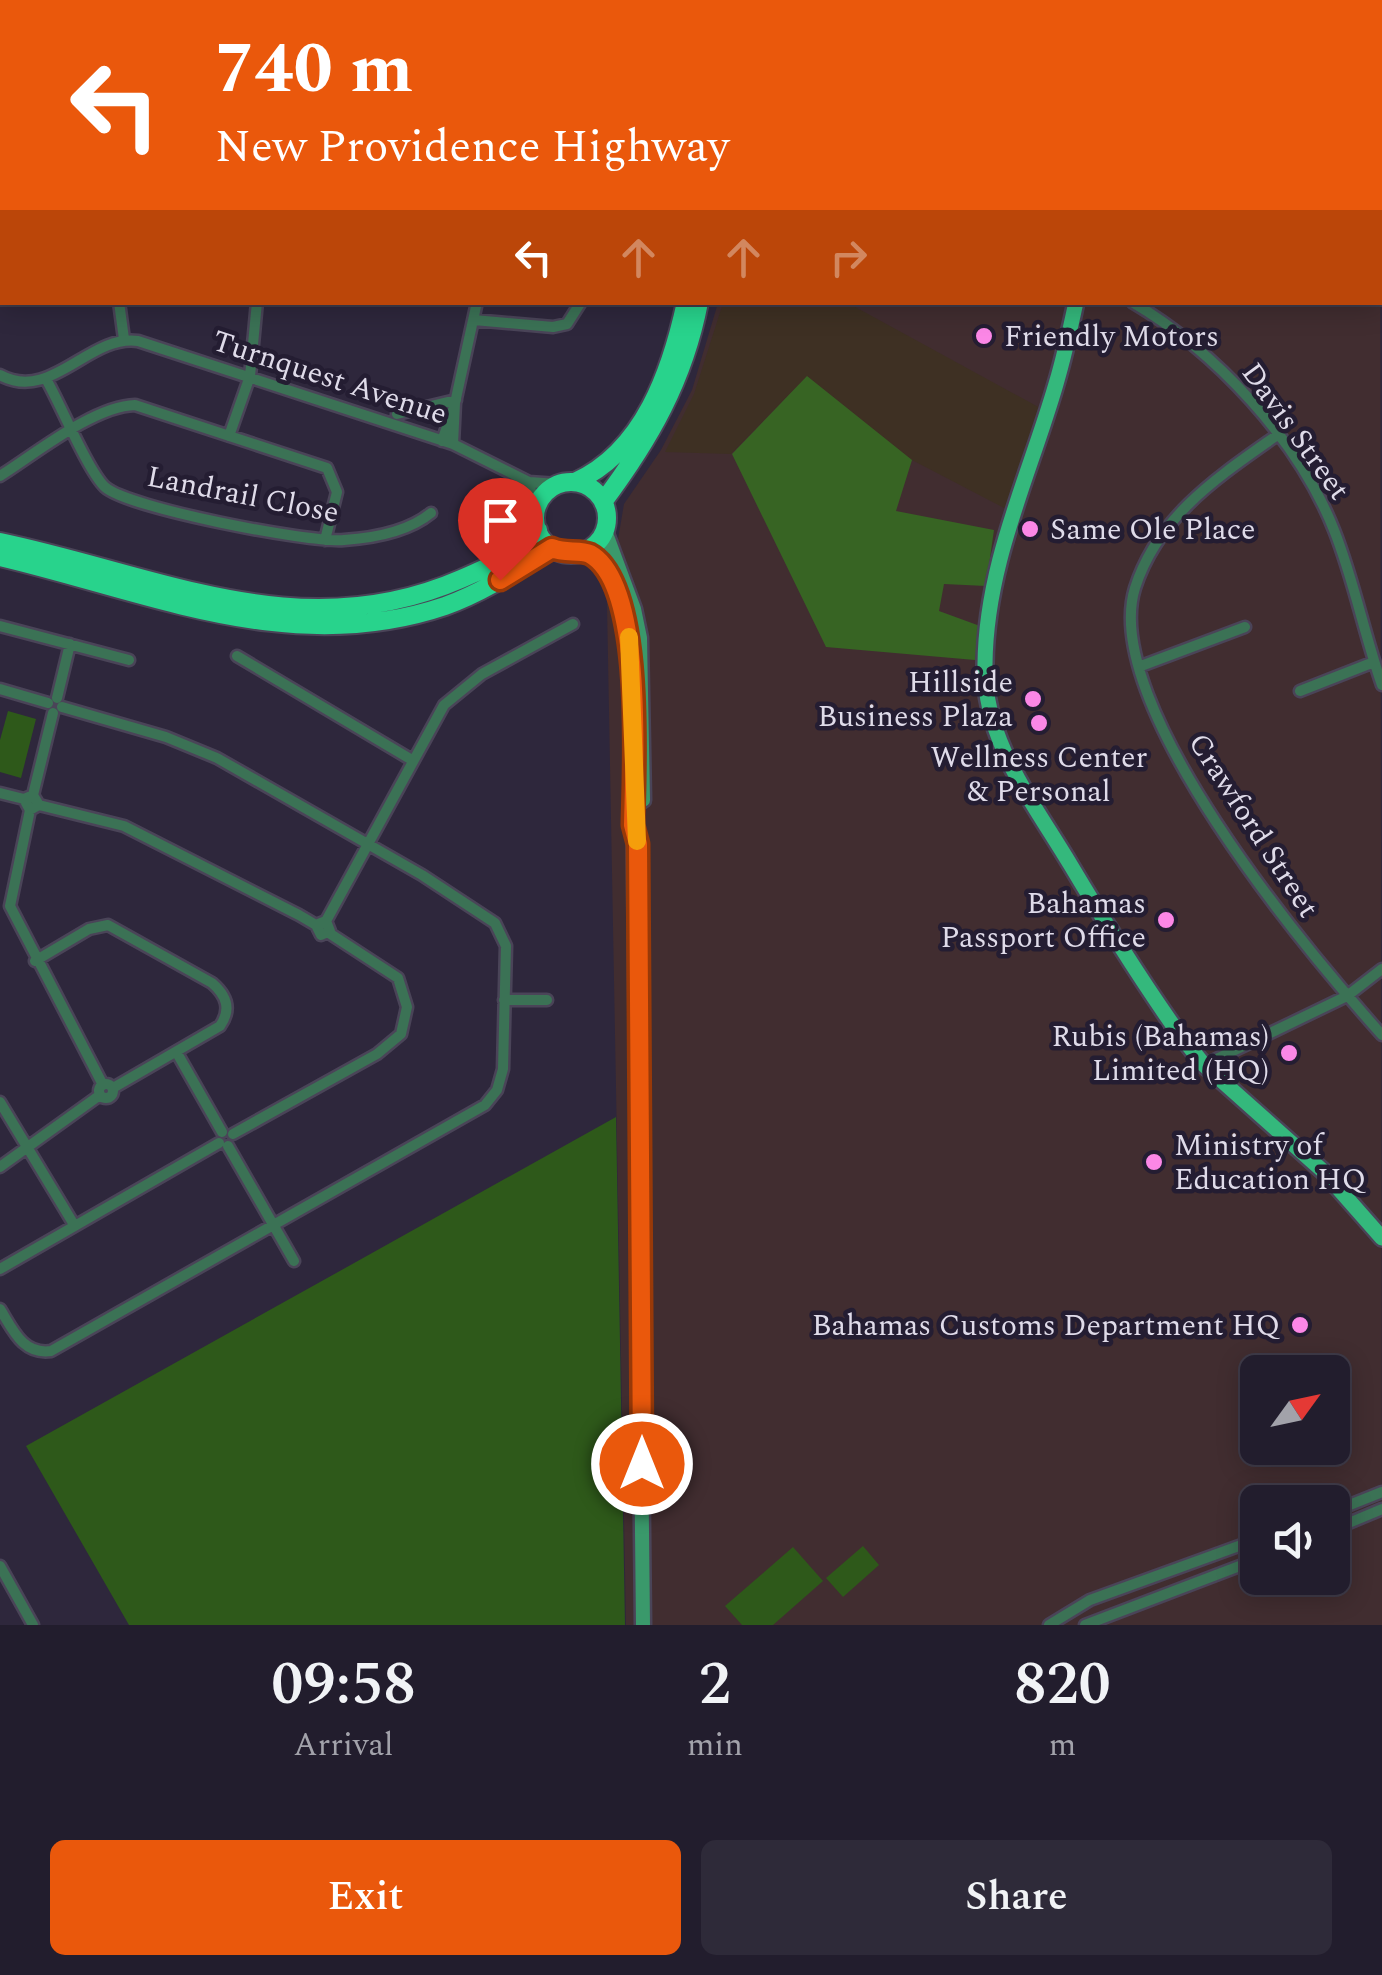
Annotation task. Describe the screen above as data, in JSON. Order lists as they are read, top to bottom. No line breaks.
{"streets":{"street":["Turnquest Avenue","Davis Street","Landrail Close","Crawford Street"]},"crossings":[["Davis Street","Crawford Street"]],"places":["Friendly Motors","Same Ole Place","Hillside Business Plaza","Wellness Center & Personal","Bahamas Passport Office","Rubis (Bahamas) Limited (HQ)","Ministry of Education HQ","Bahamas Customs Department HQ"],"north":"top right","page":{"turn":["740 m","New Providence Highway"],"eta":["09:58","Arrival","2","min","820","m"],"buttons":["Exit","Share"]}}
